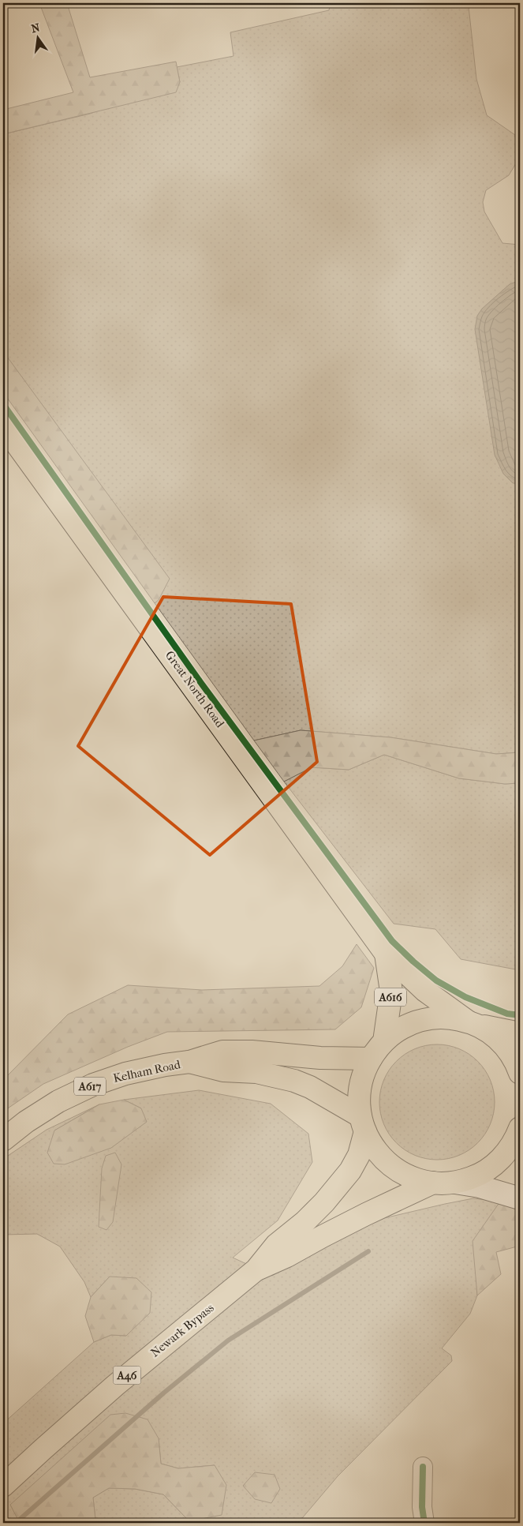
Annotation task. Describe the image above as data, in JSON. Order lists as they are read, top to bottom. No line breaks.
{"streets":{"main road":["Great North Road","A616","Kelham Road","A617","Newark Bypass","A46"]},"crossings":[["Kelham Road","Newark Bypass"]],"north":"top"}
